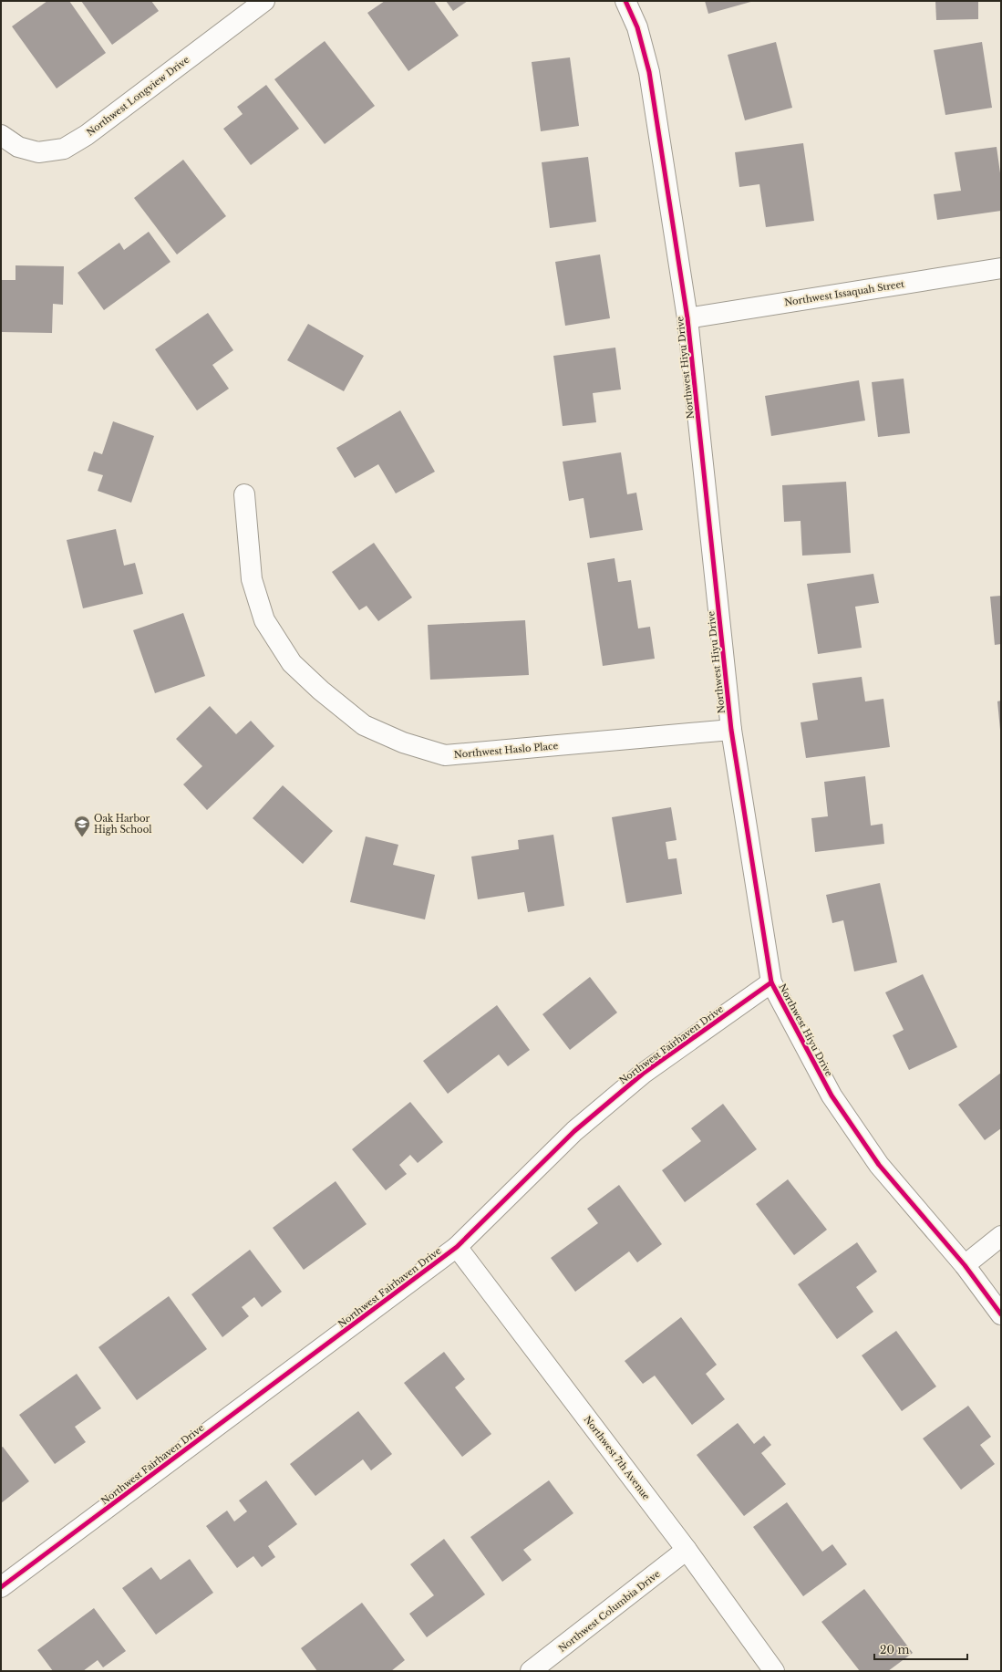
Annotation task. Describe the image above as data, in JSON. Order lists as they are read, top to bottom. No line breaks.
{"streets":{"street":["Northwest Longview Drive","Northwest Issaquah Street","Northwest Hiyu Drive","Northwest Haslo Place","Northwest Fairhaven Drive","Northwest 7th Avenue","Northwest Columbia Drive"]},"crossings":[["Northwest Issaquah Street","Northwest Hiyu Drive"],["Northwest Hiyu Drive","Northwest Haslo Place"],["Northwest Hiyu Drive","Northwest Fairhaven Drive"],["Northwest Fairhaven Drive","Northwest 7th Avenue"],["Northwest 7th Avenue","Northwest Columbia Drive"]],"places":{"school or university":["Oak Harbor High School"]},"scale_bar":"20 m"}
